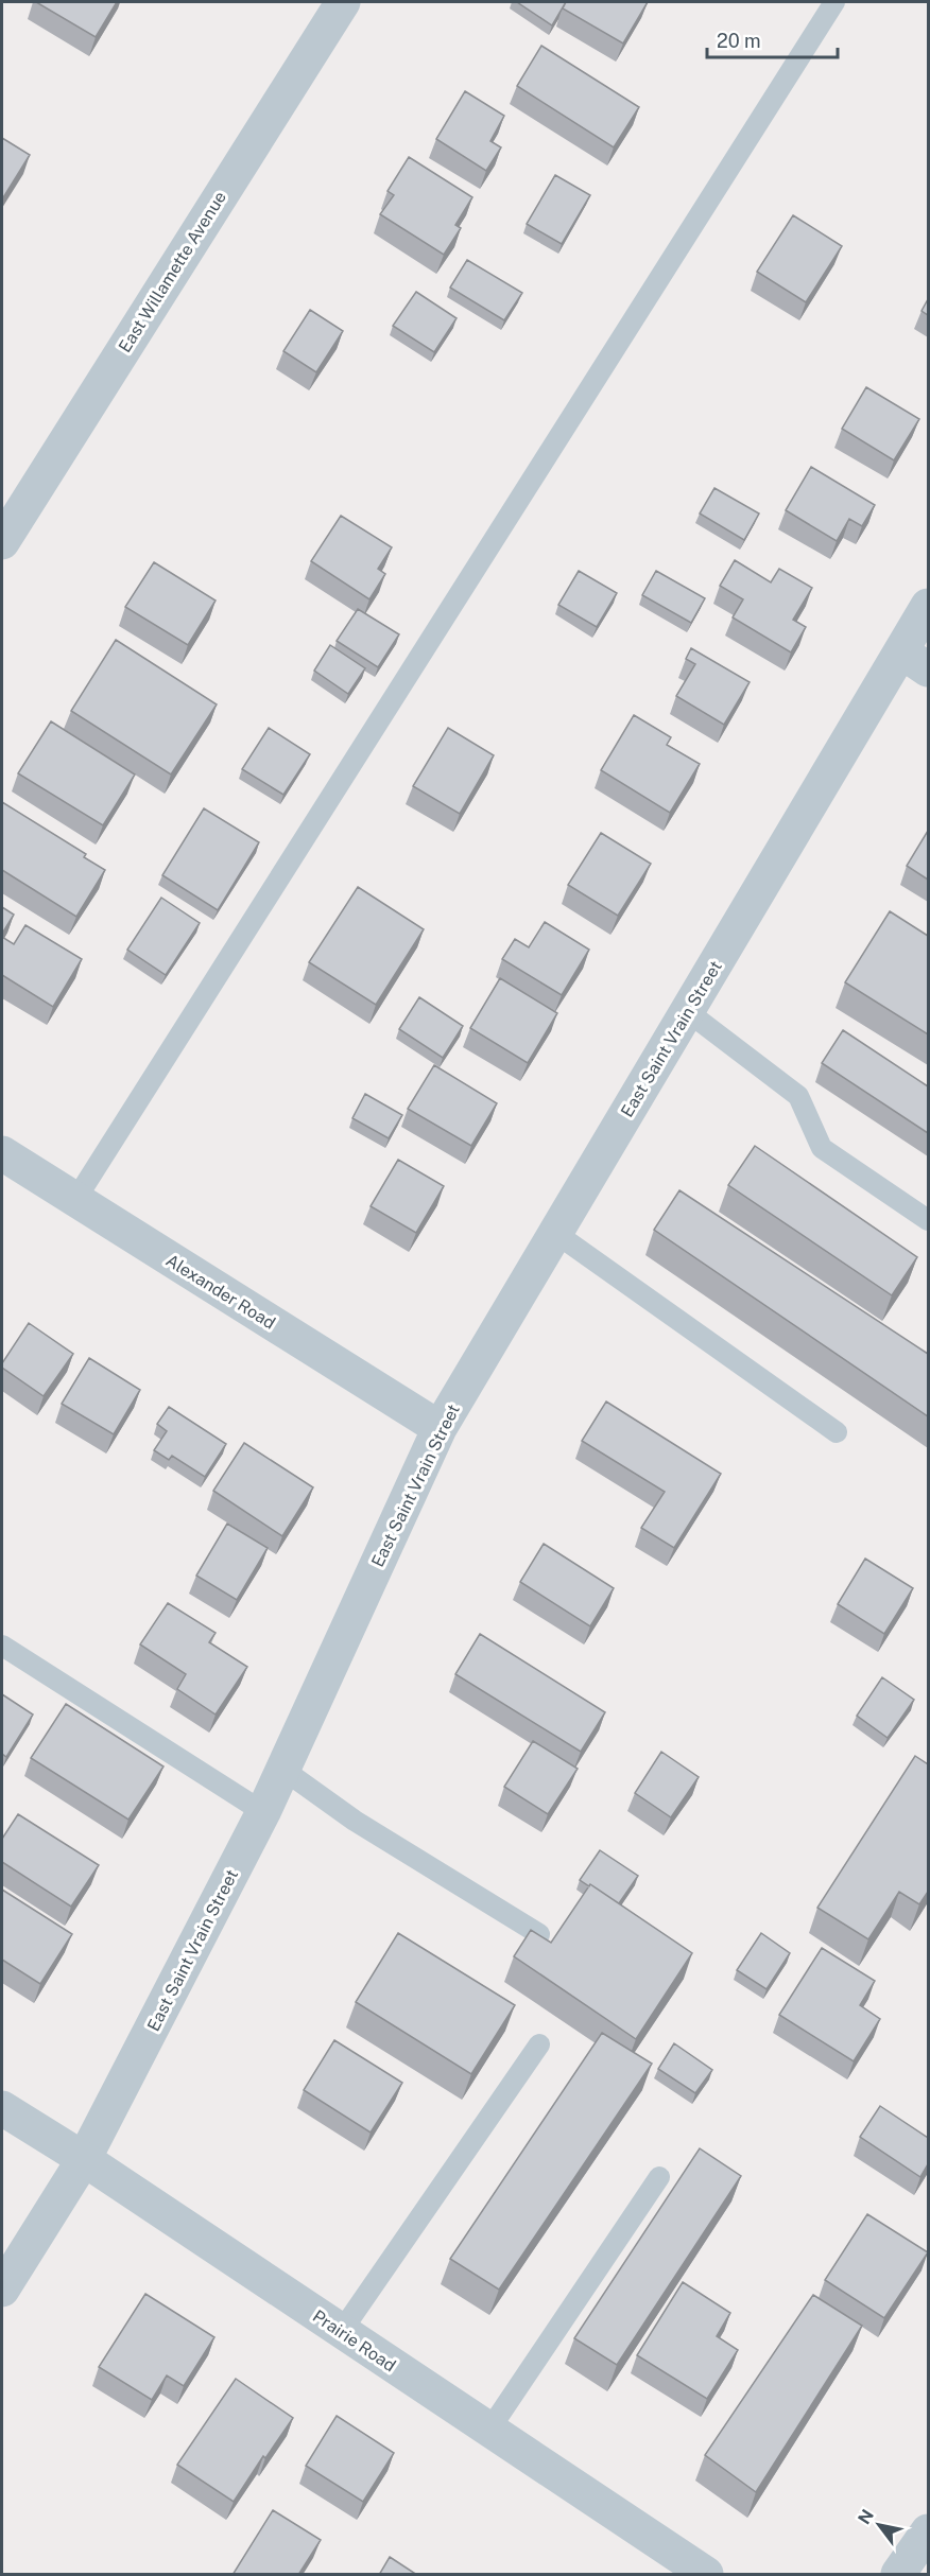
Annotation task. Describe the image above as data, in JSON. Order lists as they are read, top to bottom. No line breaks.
{"streets":{"street":["East Willamette Avenue","East Saint Vrain Street","Alexander Road","Prairie Road"]},"crossings":[["East Saint Vrain Street","Alexander Road"],["East Saint Vrain Street","Prairie Road"]],"scale_bar":"20 m","north":"top left"}
